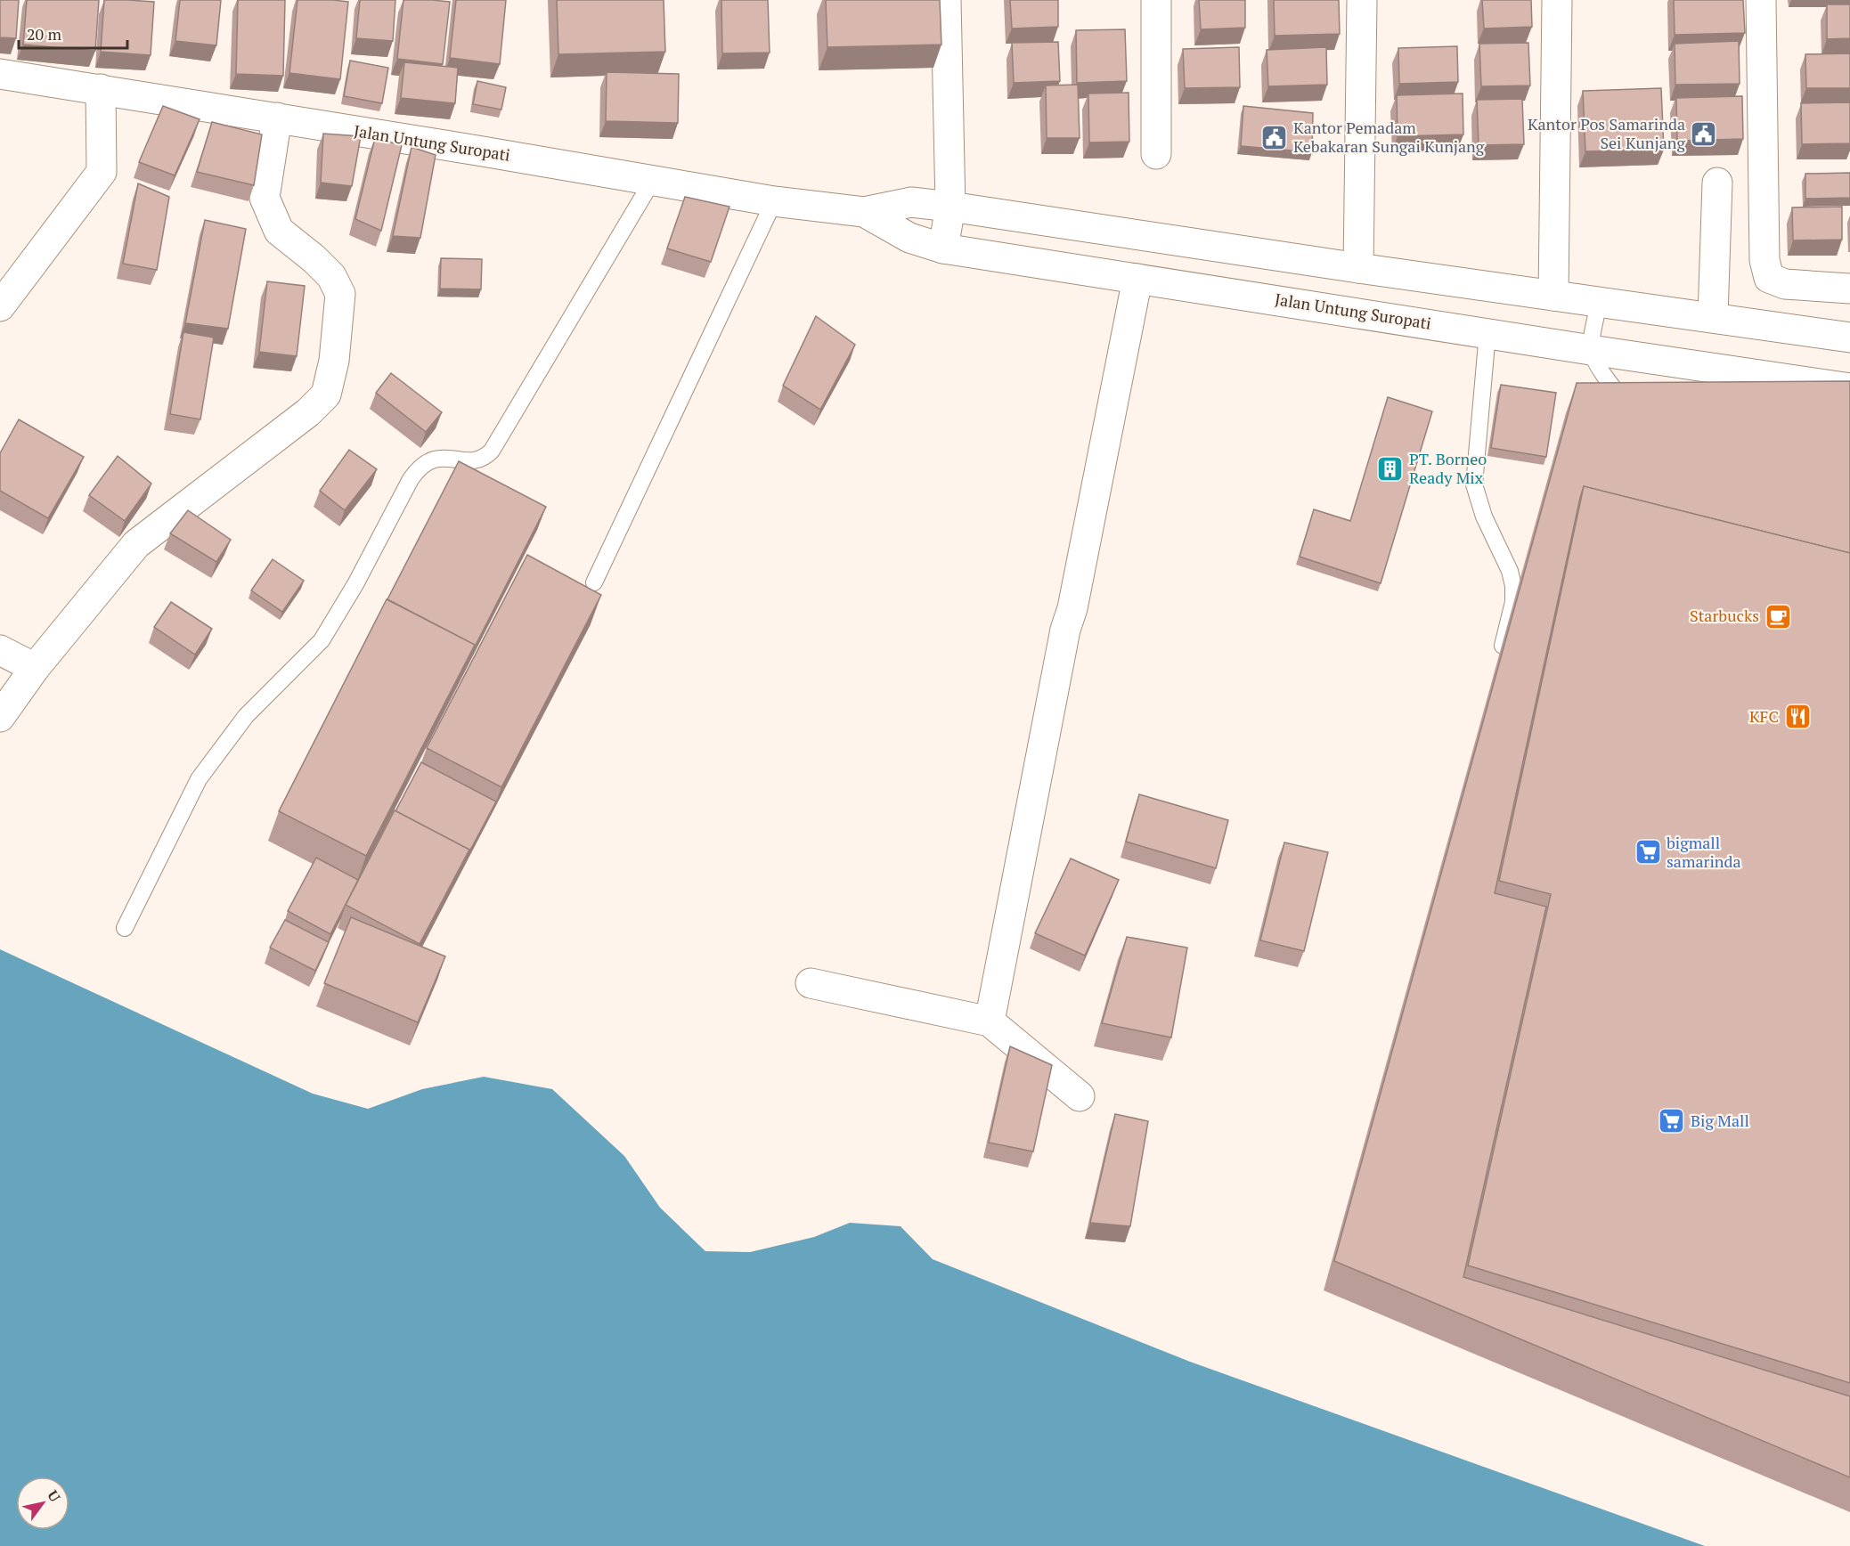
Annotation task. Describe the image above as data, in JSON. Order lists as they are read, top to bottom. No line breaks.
{"streets":{"street":["Jalan Untung Suropati"]},"places":{"public building":["Kantor Pos Samarinda Sei Kunjang","Kantor Pemadam Kebakaran Sungai Kunjang"],"building":["PT. Borneo Ready Mix"],"cafe":["Starbucks"],"restaurant":["KFC"],"supermarket":["bigmall samarinda","Big Mall"]},"scale_bar":"20 m","north":"top right"}
